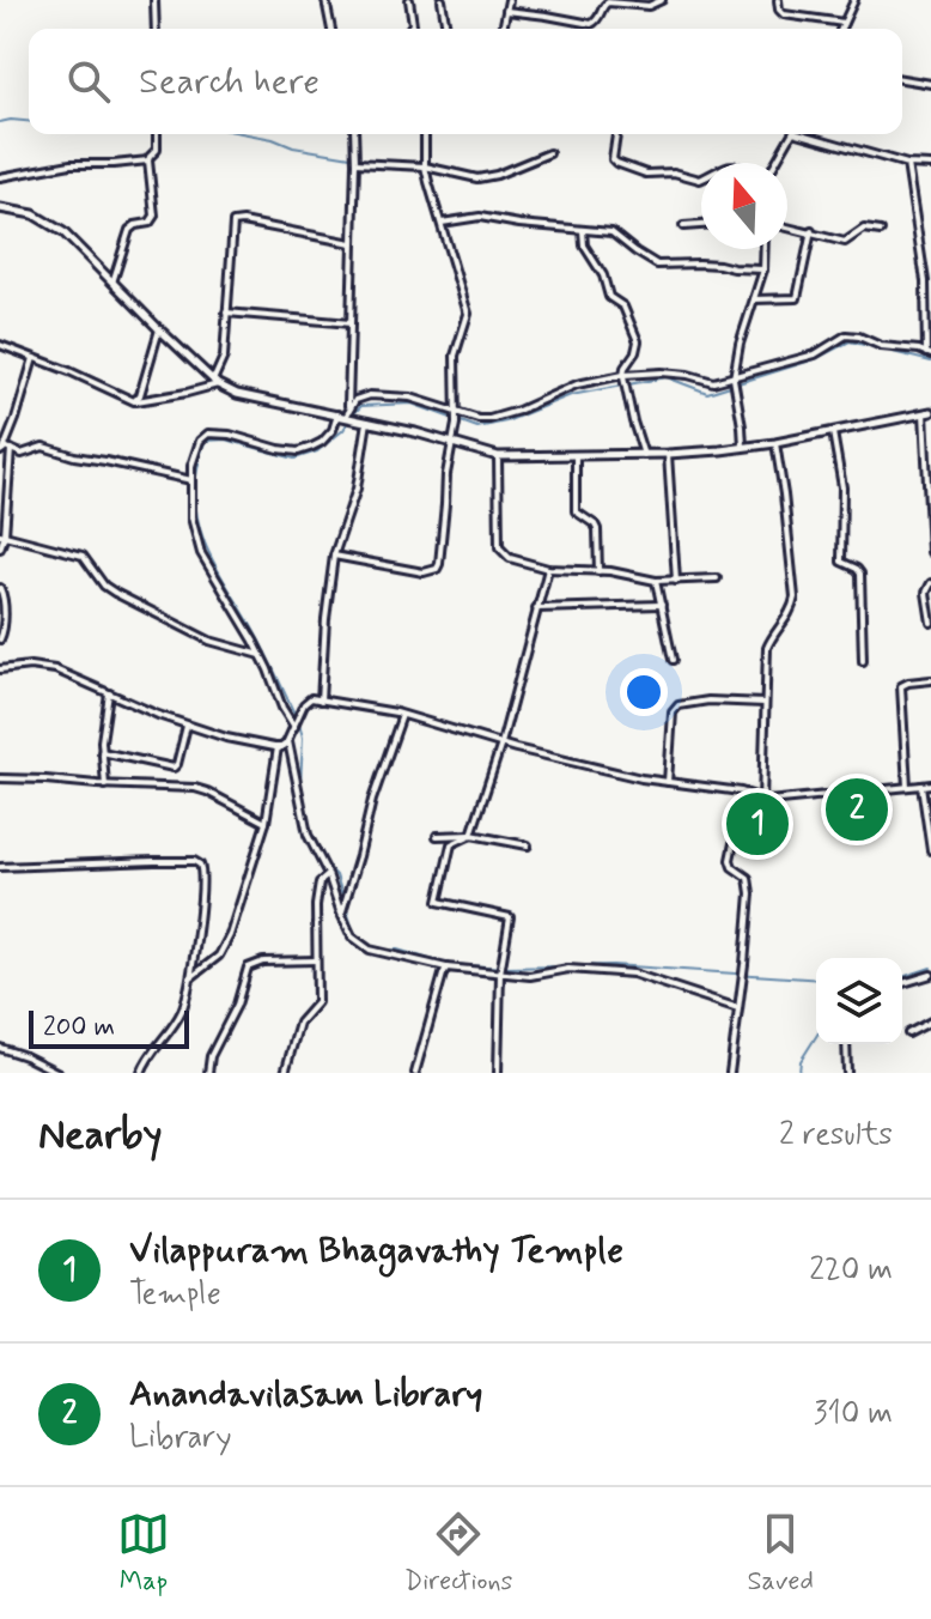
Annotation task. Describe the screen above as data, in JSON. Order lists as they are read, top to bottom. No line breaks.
{"scale_bar":"200 m","north":"top","page":{"search":"Search here","pins":["2","1"],"scale":"200 m","heading":["Nearby","2 results"],"list":[{"mark":"1","name":"Vilappuram Bhagavathy Temple","note":"Temple","value":"220 m"},{"mark":"2","name":"Anandavilasam Library","note":"Library","value":"310 m"}],"nav":["Map","Directions","Saved"]}}
